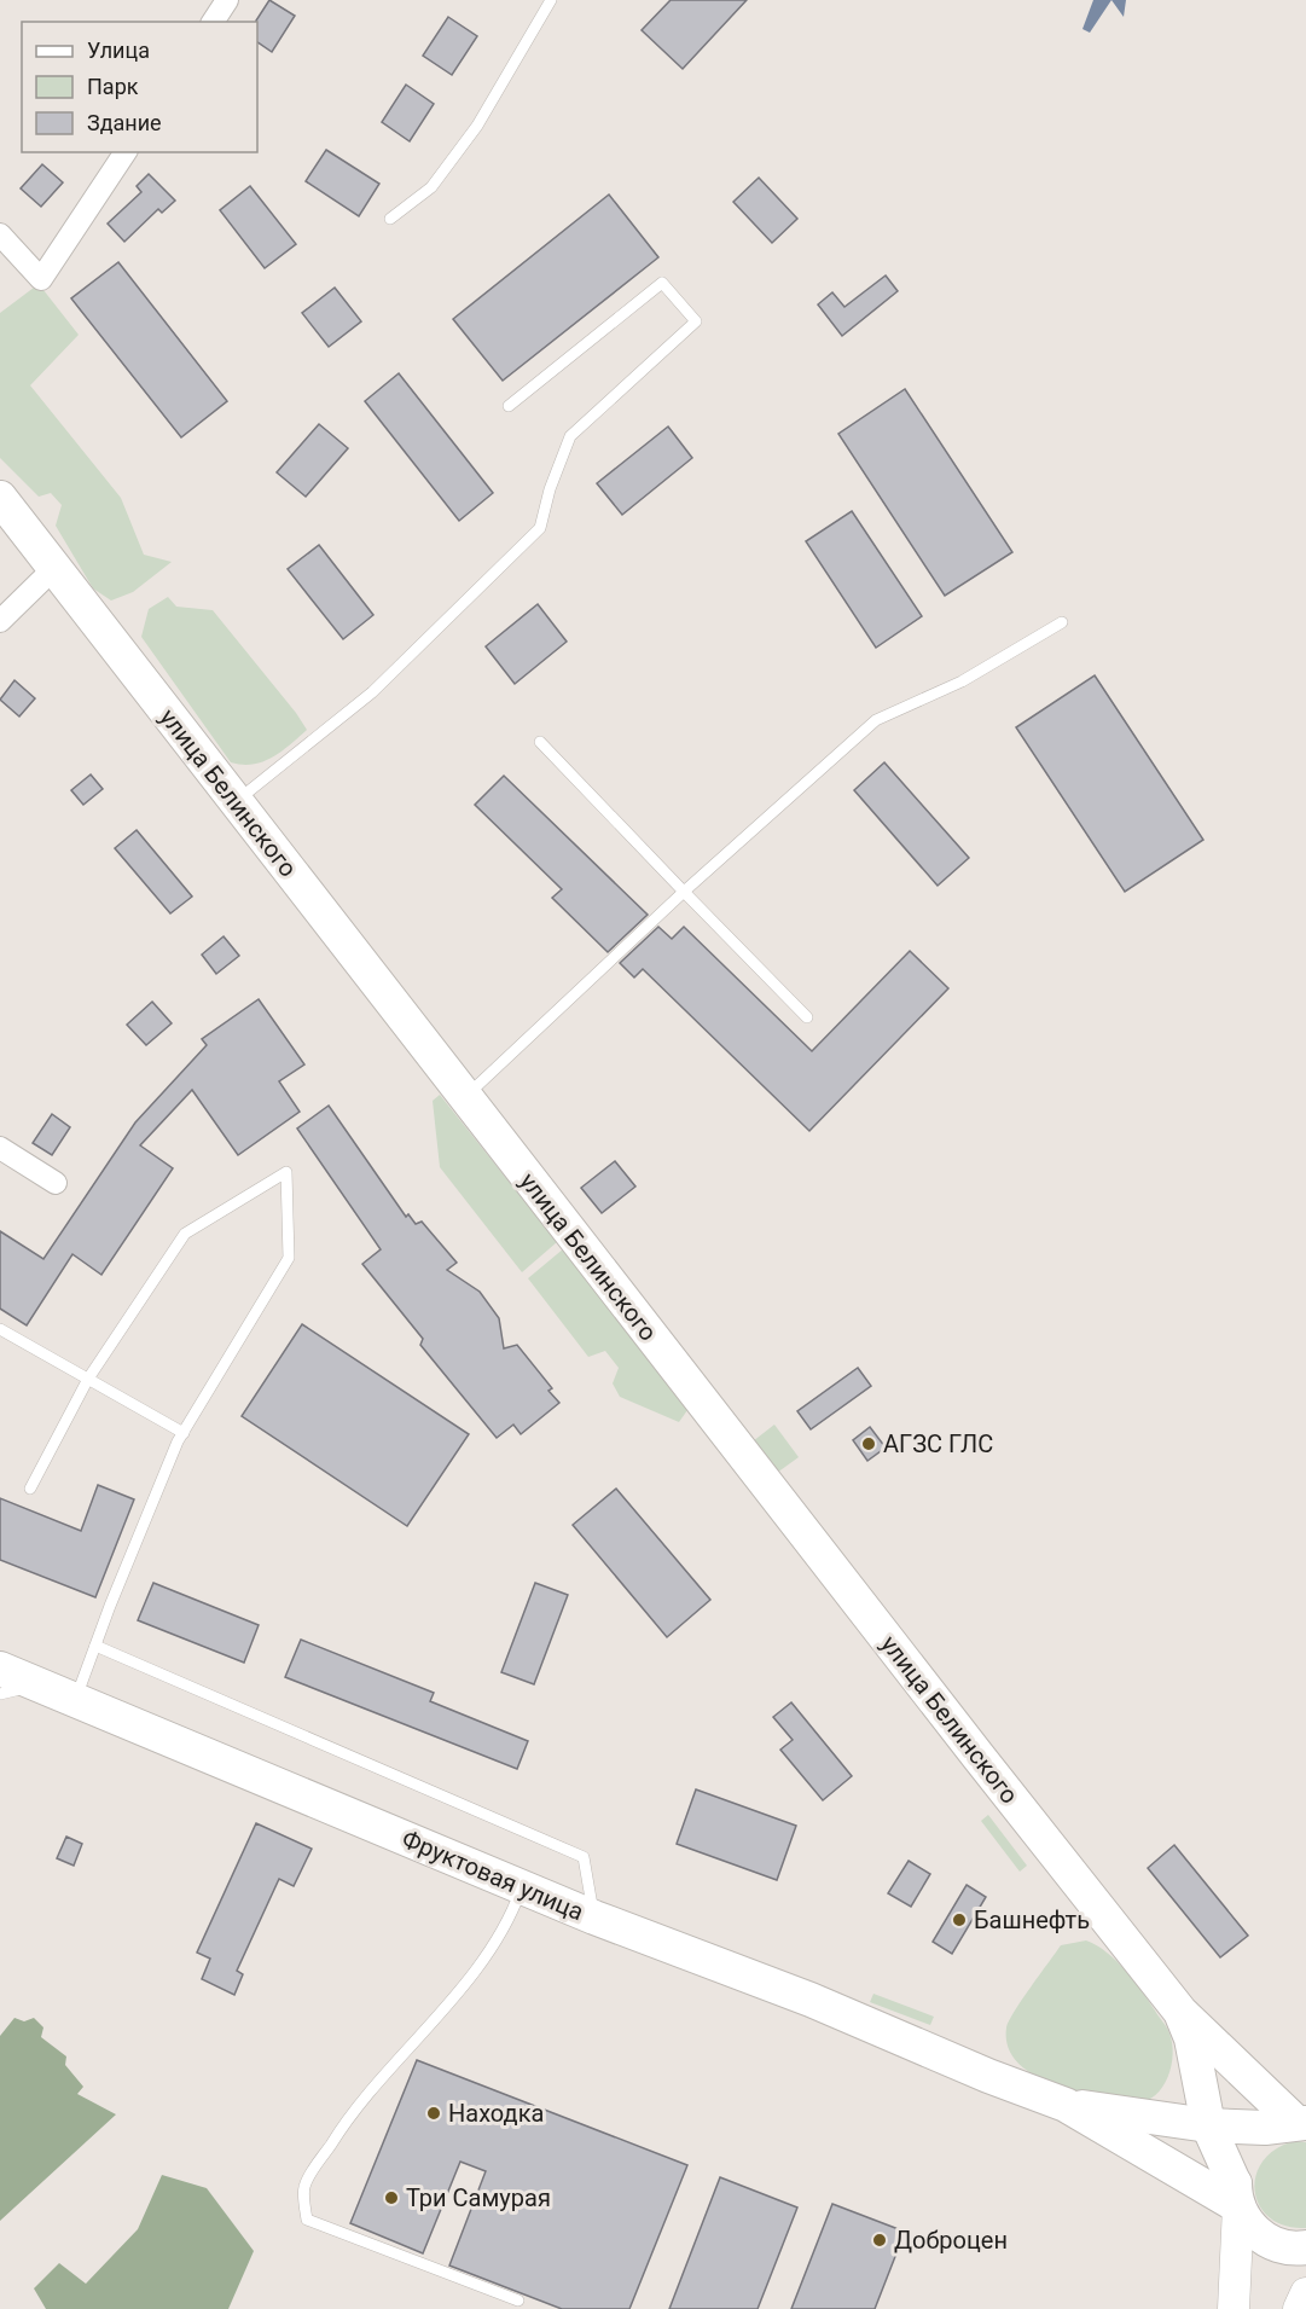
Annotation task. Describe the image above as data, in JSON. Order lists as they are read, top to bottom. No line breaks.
{"streets":{"main road":["улица Белинского","Фруктовая улица"]},"places":["АГЗС ГЛС","Башнефть","Находка","Три Самурая","Доброцен"],"legend":["Улица","Парк","Здание"]}
